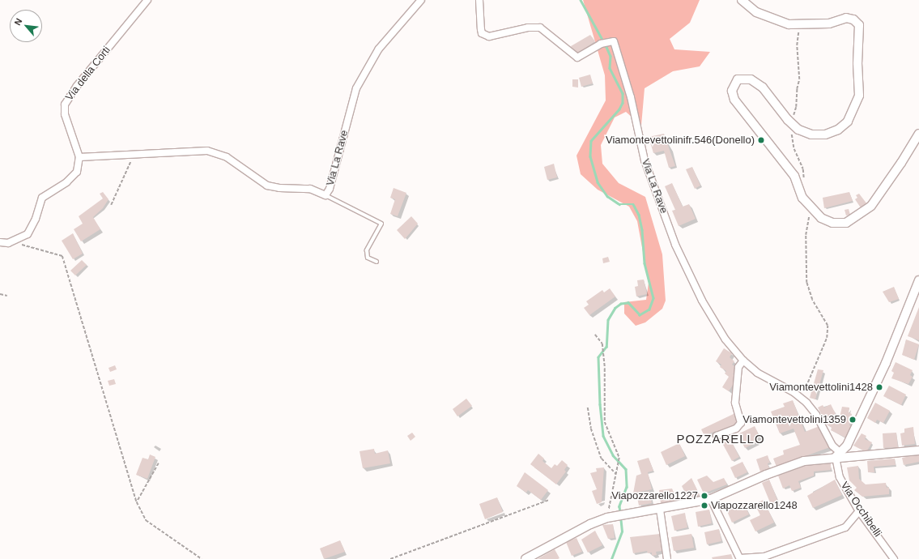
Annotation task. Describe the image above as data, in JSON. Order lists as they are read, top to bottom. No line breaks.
{"streets":{"street":["Via della Corti","Via La Rave","Via Occhibelli"]},"crossings":[["Via della Corti","Via La Rave"],["Via La Rave","Via Occhibelli"]],"districts":["POZZARELLO"],"places":["Viamontevettolinifr.546(Donello)","Viamontevettolini1428","Viamontevettolini1359","Viapozzarello1227","Viapozzarello1248"],"north":"top left"}
